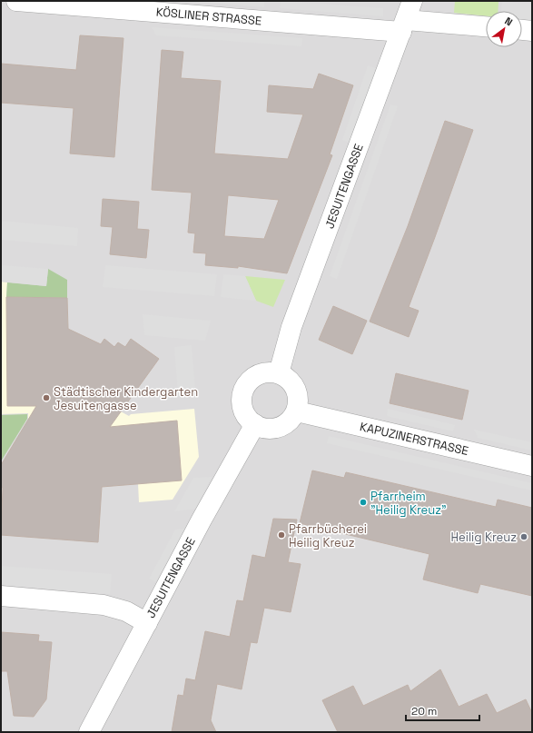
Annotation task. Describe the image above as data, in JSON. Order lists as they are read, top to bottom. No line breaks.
{"streets":{"street":["KÖSLINER STRASSE","JESUITENGASSE","KAPUZINERSTRASSE"]},"crossings":[["KÖSLINER STRASSE","JESUITENGASSE"],["JESUITENGASSE","KAPUZINERSTRASSE"]],"places":["Städtischer Kindergarten Jesuitengasse","Pfarrheim \"Heilig Kreuz\"","Pfarrbücherei Heilig Kreuz","Heilig Kreuz"],"scale_bar":"20 m","north":"top right"}
